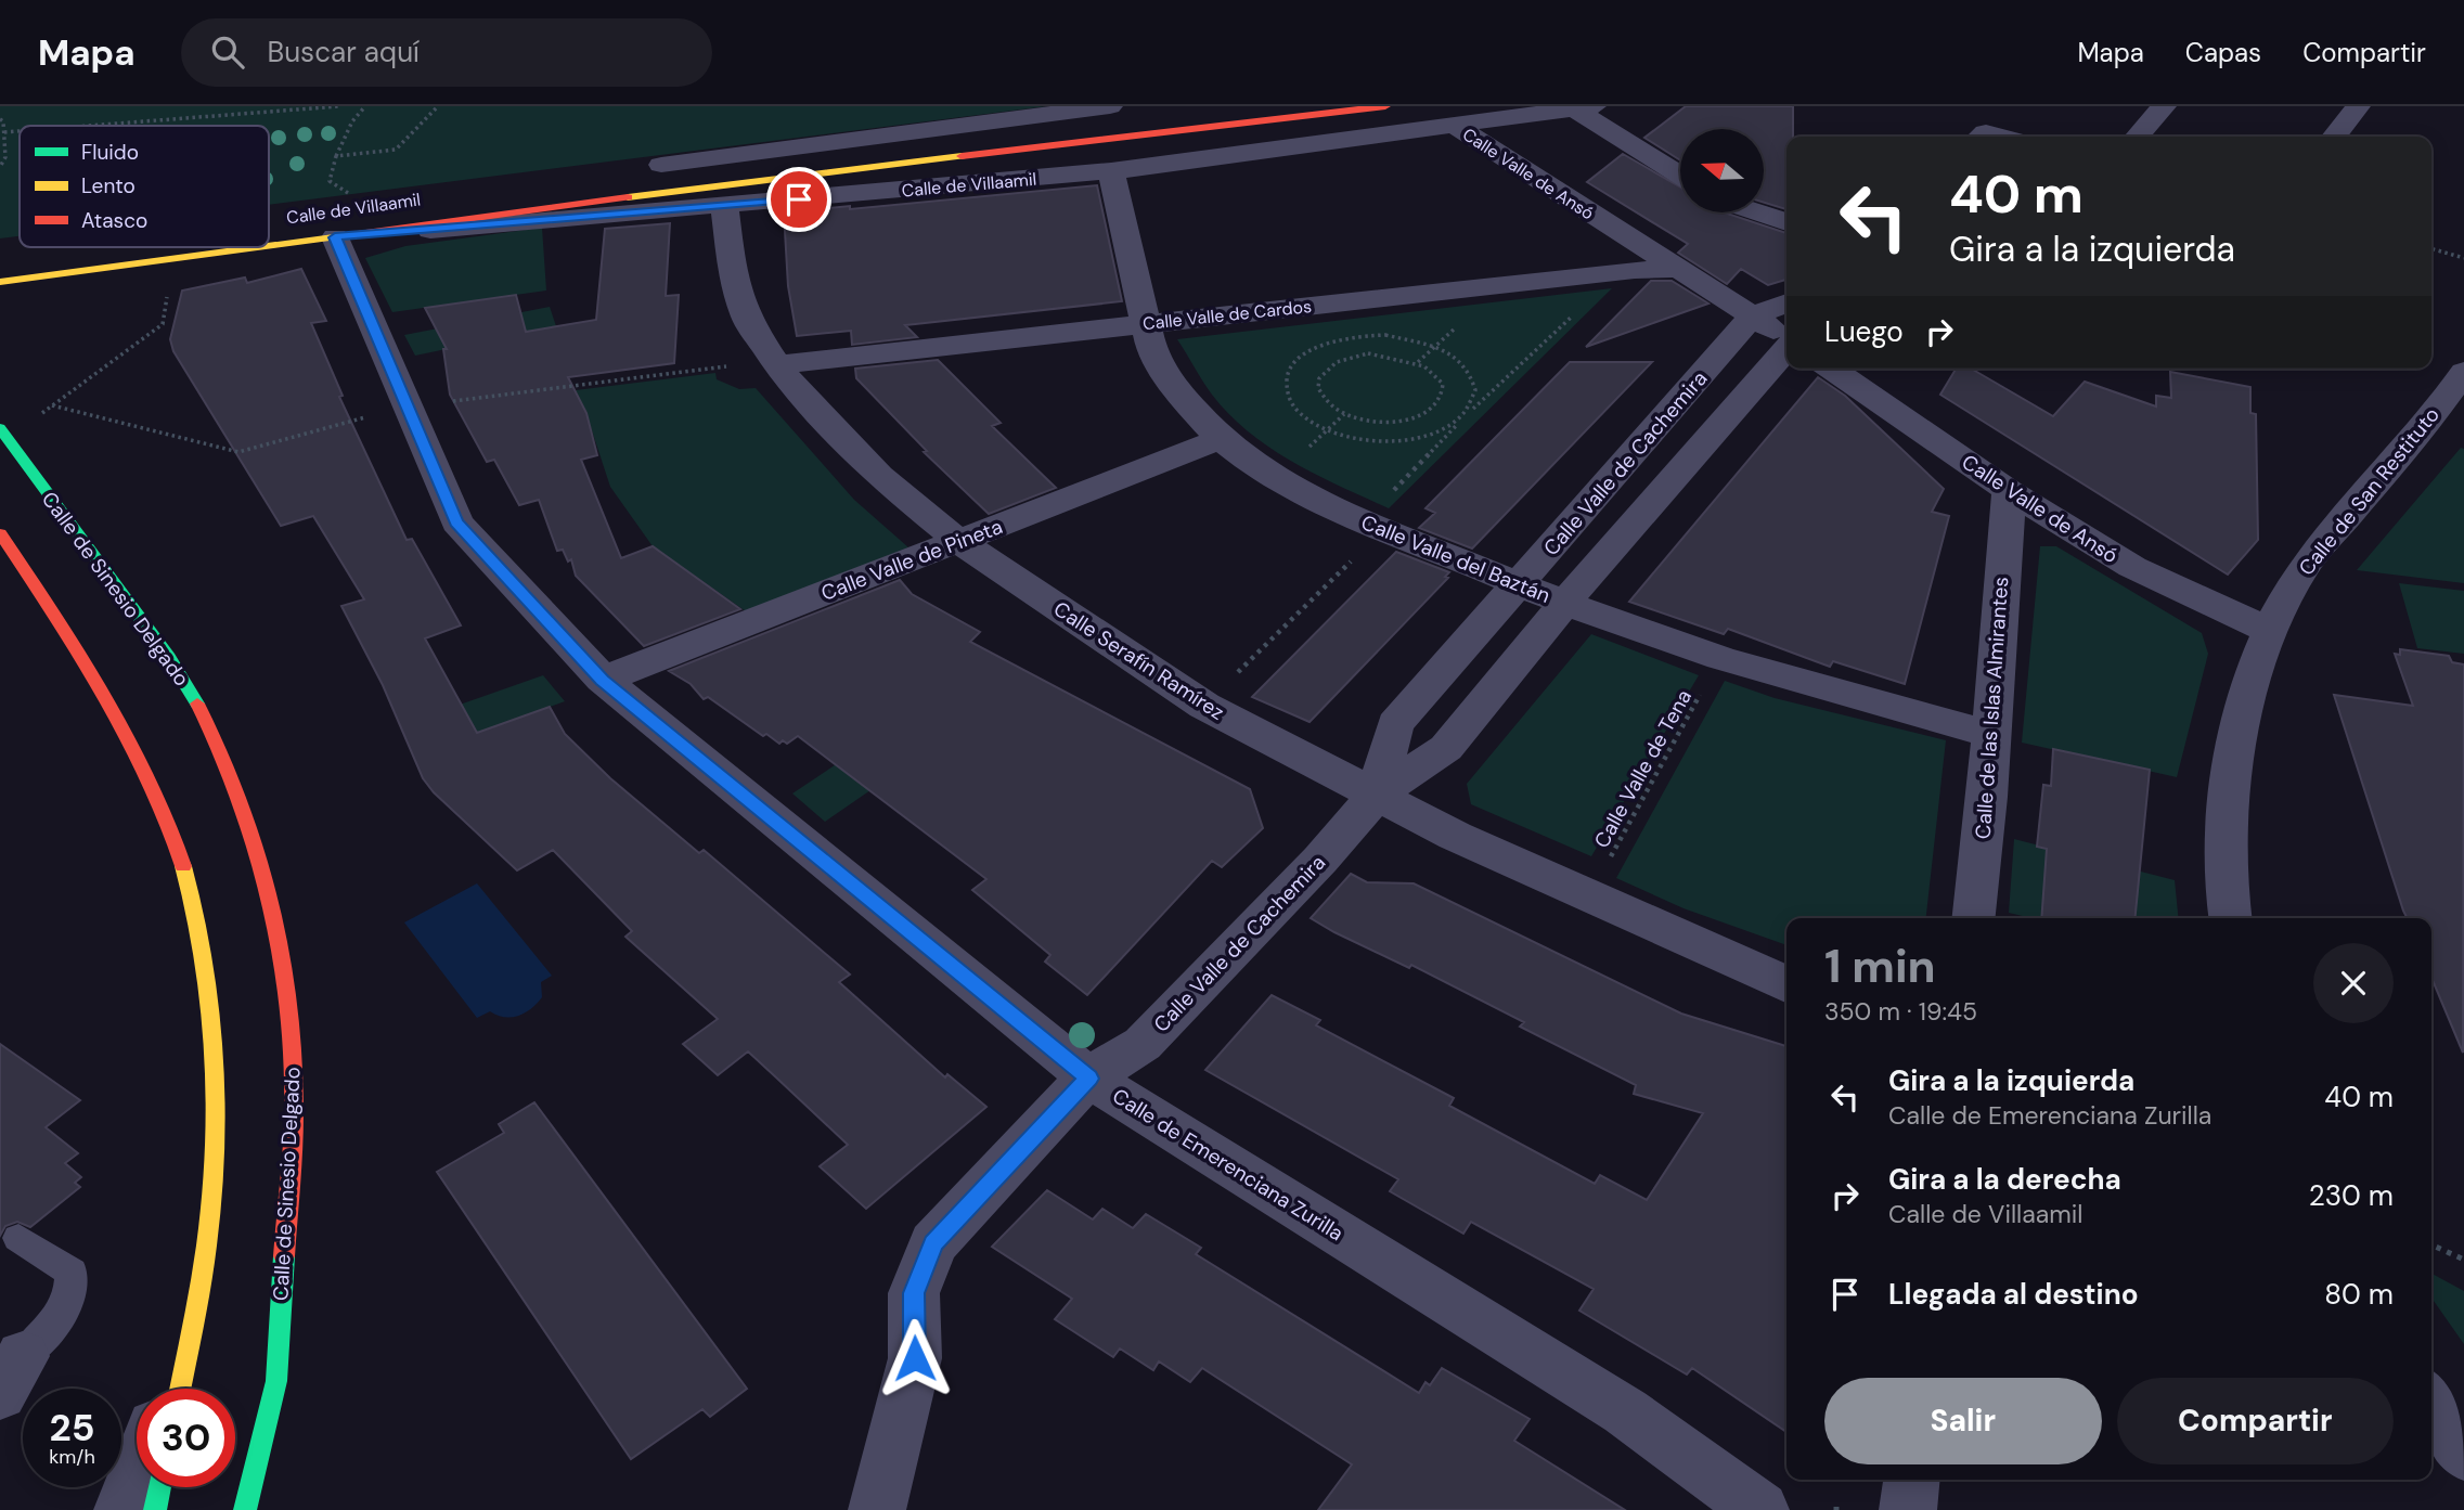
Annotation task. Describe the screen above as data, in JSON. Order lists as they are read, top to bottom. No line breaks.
{"streets":{"main road":["Calle de Villaamil","Calle de Sinesio Delgado"],"street":["Calle Valle de Ansó","Calle Valle de Cardos","Calle Valle de Cachemira","Calle de San Restituto","Calle Valle del Baztán","Calle Valle de Pineta","Calle Serafín Ramírez","Calle de las Islas Almirantes","Calle de Emerenciana Zurilla"],"path":["Calle Valle de Tena"]},"crossings":[["Calle Valle de Ansó","Calle de Villaamil"],["Calle Valle de Ansó","Calle Valle de Cardos"],["Calle Valle de Ansó","Calle Valle de Cachemira"],["Calle Valle de Ansó","Calle de San Restituto"],["Calle Valle de Ansó","Calle de las Islas Almirantes"],["Calle de Villaamil","Calle Valle del Baztán"],["Calle de Villaamil","Calle Serafín Ramírez"],["Calle de Villaamil","Calle de Emerenciana Zurilla"],["Calle Valle de Cardos","Calle Valle del Baztán"],["Calle Valle de Cardos","Calle Serafín Ramírez"],["Calle Valle de Cachemira","Calle Valle del Baztán"],["Calle Valle de Cachemira","Calle Serafín Ramírez"],["Calle Valle de Cachemira","Calle de Emerenciana Zurilla"],["Calle Valle del Baztán","Calle Valle de Pineta"],["Calle Valle del Baztán","Calle de las Islas Almirantes"],["Calle Valle del Baztán","Calle Valle de Tena"],["Calle Valle de Pineta","Calle Serafín Ramírez"],["Calle Valle de Pineta","Calle de Emerenciana Zurilla"],["Calle Serafín Ramírez","Calle Valle de Tena"]],"legend":["Fluido","Lento","Atasco"],"north":"left","page":{"header":"Mapa","search":"Buscar aquí","nav":["Mapa","Capas","Compartir"],"turn":["40 m","Gira a la izquierda"],"then":"Luego","heading":["1 min","350 m · 19:45"],"list":[{"name":"Gira a la izquierda","note":"Calle de Emerenciana Zurilla","value":"40 m"},{"name":"Gira a la derecha","note":"Calle de Villaamil","value":"230 m"},{"name":"Llegada al destino","value":"80 m"}],"buttons":["Salir","Compartir"],"speed":"25 km/h","limit":"30"}}
